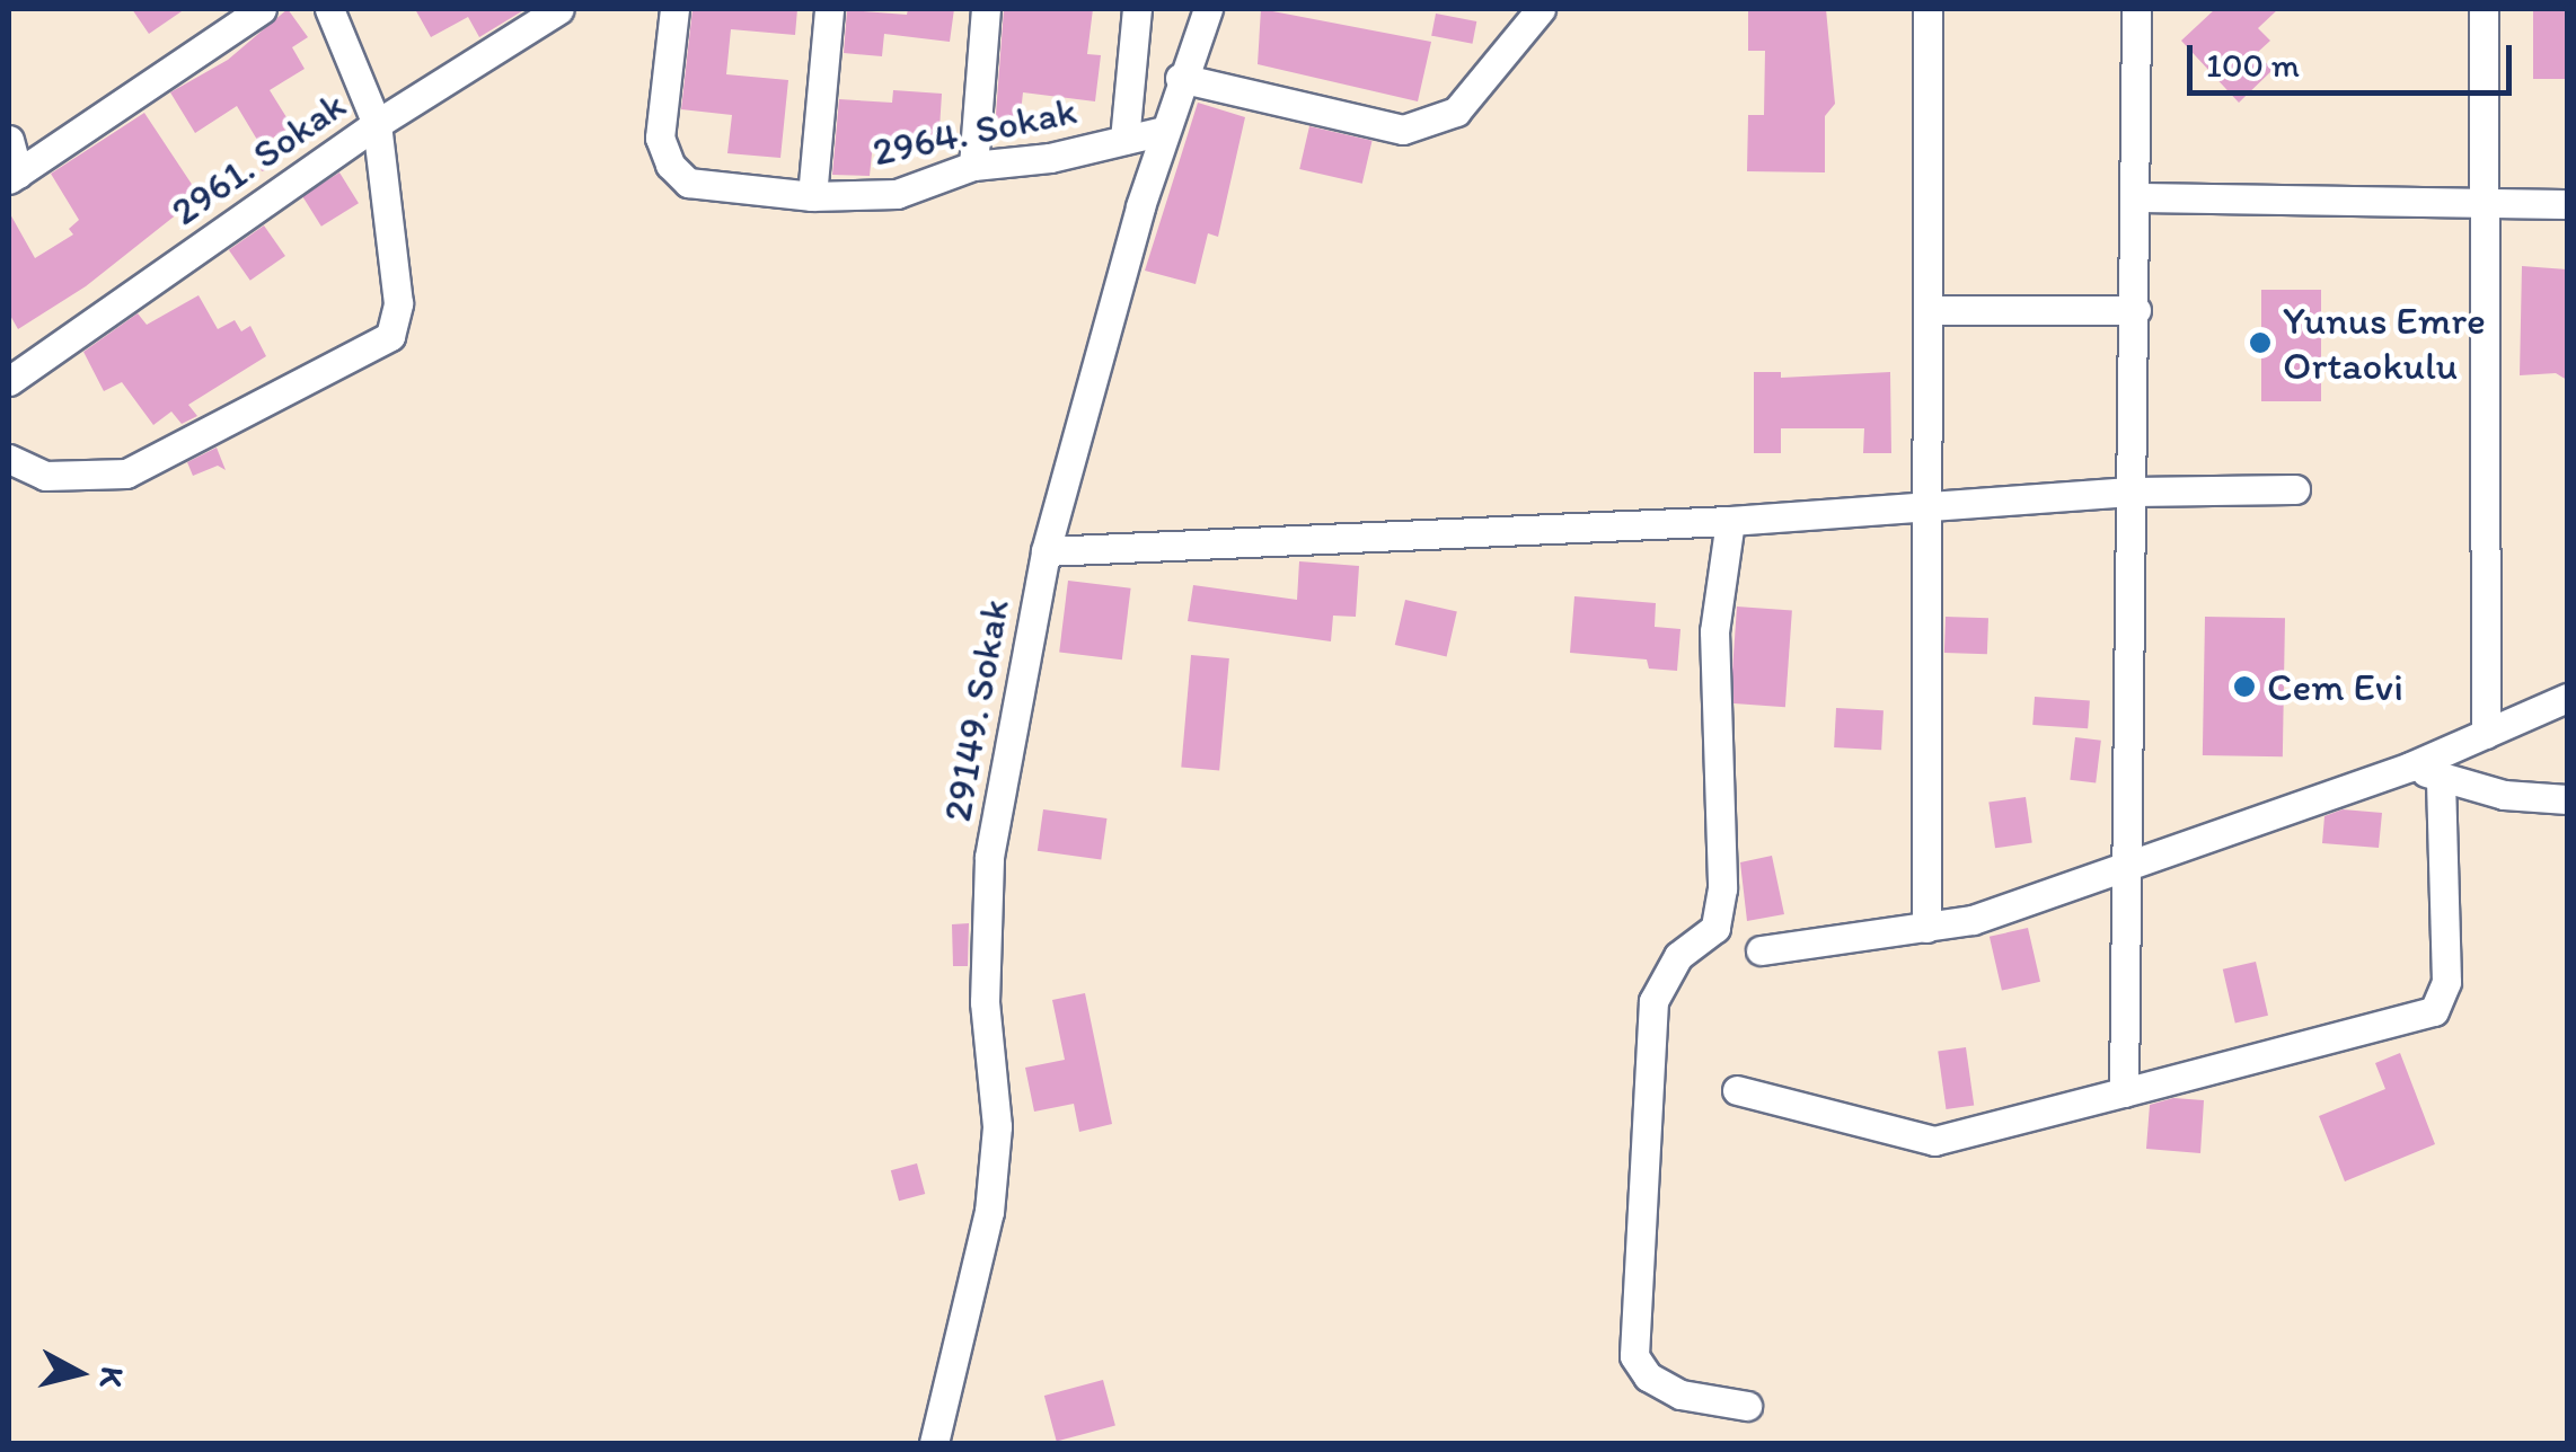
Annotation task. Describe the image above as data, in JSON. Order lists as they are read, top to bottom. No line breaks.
{"streets":{"street":["2964. Sokak","2961. Sokak","29149. Sokak"]},"crossings":[["2964. Sokak","29149. Sokak"]],"places":["Yunus Emre Ortaokulu","Cem Evi"],"scale_bar":"100 m","north":"right"}
